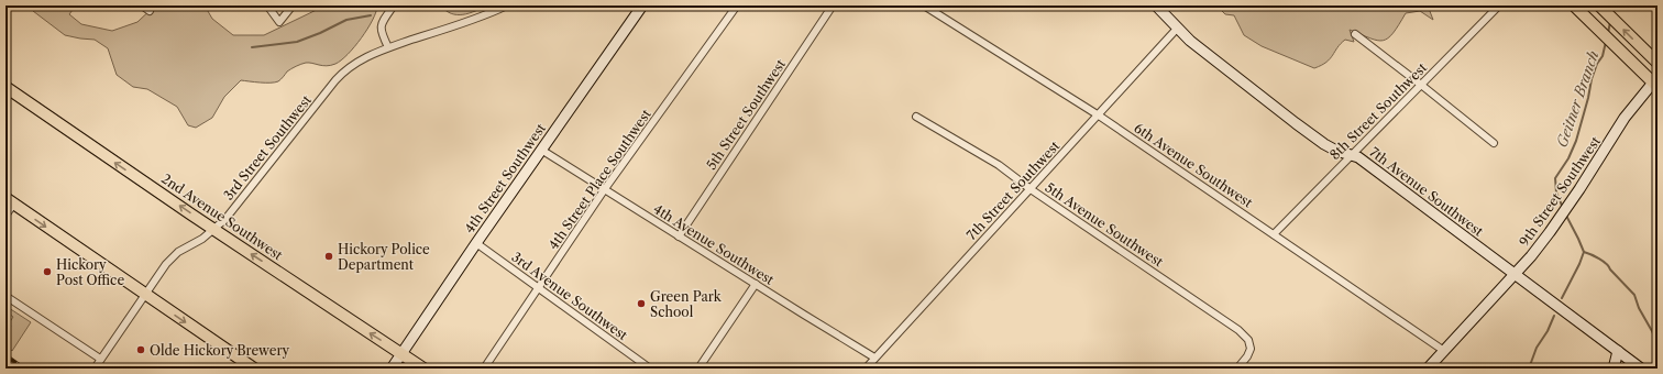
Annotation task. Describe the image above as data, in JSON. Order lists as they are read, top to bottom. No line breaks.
{"streets":{"main road":["2nd Avenue Southwest"],"street":["8th Street Southwest","5th Street Southwest","3rd Street Southwest","6th Avenue Southwest","4th Street Southwest","4th Street Place Southwest","7th Street Southwest","7th Avenue Southwest","9th Street Southwest","5th Avenue Southwest","4th Avenue Southwest","3rd Avenue Southwest"]},"crossings":[["8th Street Southwest","6th Avenue Southwest"],["8th Street Southwest","7th Avenue Southwest"],["5th Street Southwest","4th Avenue Southwest"],["3rd Street Southwest","2nd Avenue Southwest"],["6th Avenue Southwest","7th Street Southwest"],["6th Avenue Southwest","9th Street Southwest"],["4th Street Southwest","2nd Avenue Southwest"],["4th Street Southwest","4th Avenue Southwest"],["4th Street Southwest","3rd Avenue Southwest"],["4th Street Place Southwest","4th Avenue Southwest"],["4th Street Place Southwest","3rd Avenue Southwest"],["7th Street Southwest","7th Avenue Southwest"],["7th Street Southwest","5th Avenue Southwest"],["7th Street Southwest","4th Avenue Southwest"],["7th Avenue Southwest","9th Street Southwest"]],"water":["Geitner Branch"],"places":["Hickory Police Department","Hickory Post Office","Green Park School","Olde Hickory Brewery"]}
